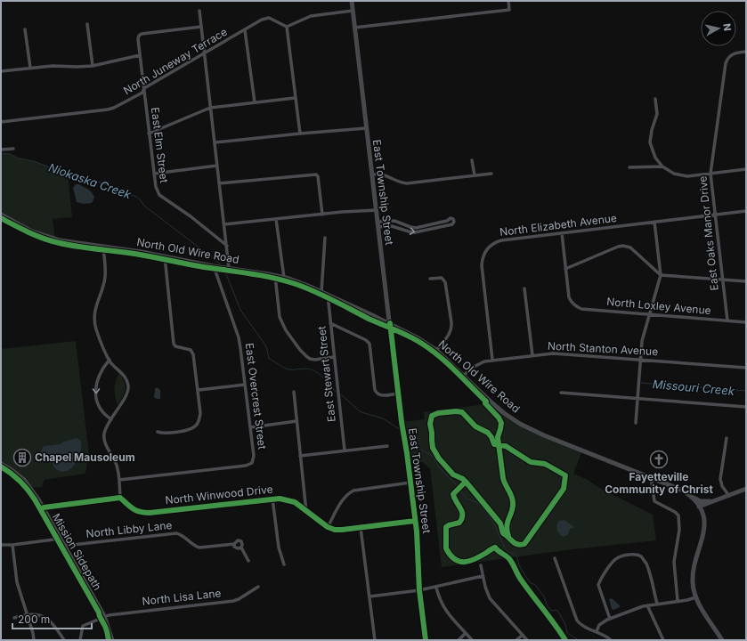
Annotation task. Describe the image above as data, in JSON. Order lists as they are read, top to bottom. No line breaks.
{"streets":{"street":["North Juneway Terrace","East Elm Street","East Township Street","North Elizabeth Avenue","East Oaks Manor Drive","North Old Wire Road","North Loxley Avenue","North Stanton Avenue","East Stewart Street","East Overcrest Street","North Winwood Drive","North Libby Lane","North Lisa Lane"],"cycle path":["Mission Sidepath"]},"crossings":[["North Juneway Terrace","East Elm Street"],["East Township Street","North Old Wire Road"],["East Township Street","North Winwood Drive"],["North Elizabeth Avenue","East Oaks Manor Drive"],["North Elizabeth Avenue","North Stanton Avenue"],["East Oaks Manor Drive","North Loxley Avenue"],["North Old Wire Road","North Stanton Avenue"],["North Old Wire Road","East Stewart Street"],["North Old Wire Road","East Overcrest Street"]],"water":["Niokaska Creek","Missouri Creek"],"places":{"building":["Chapel Mausoleum"],"church":["Fayetteville Community of Christ"]},"scale_bar":"200 m","north":"right"}
